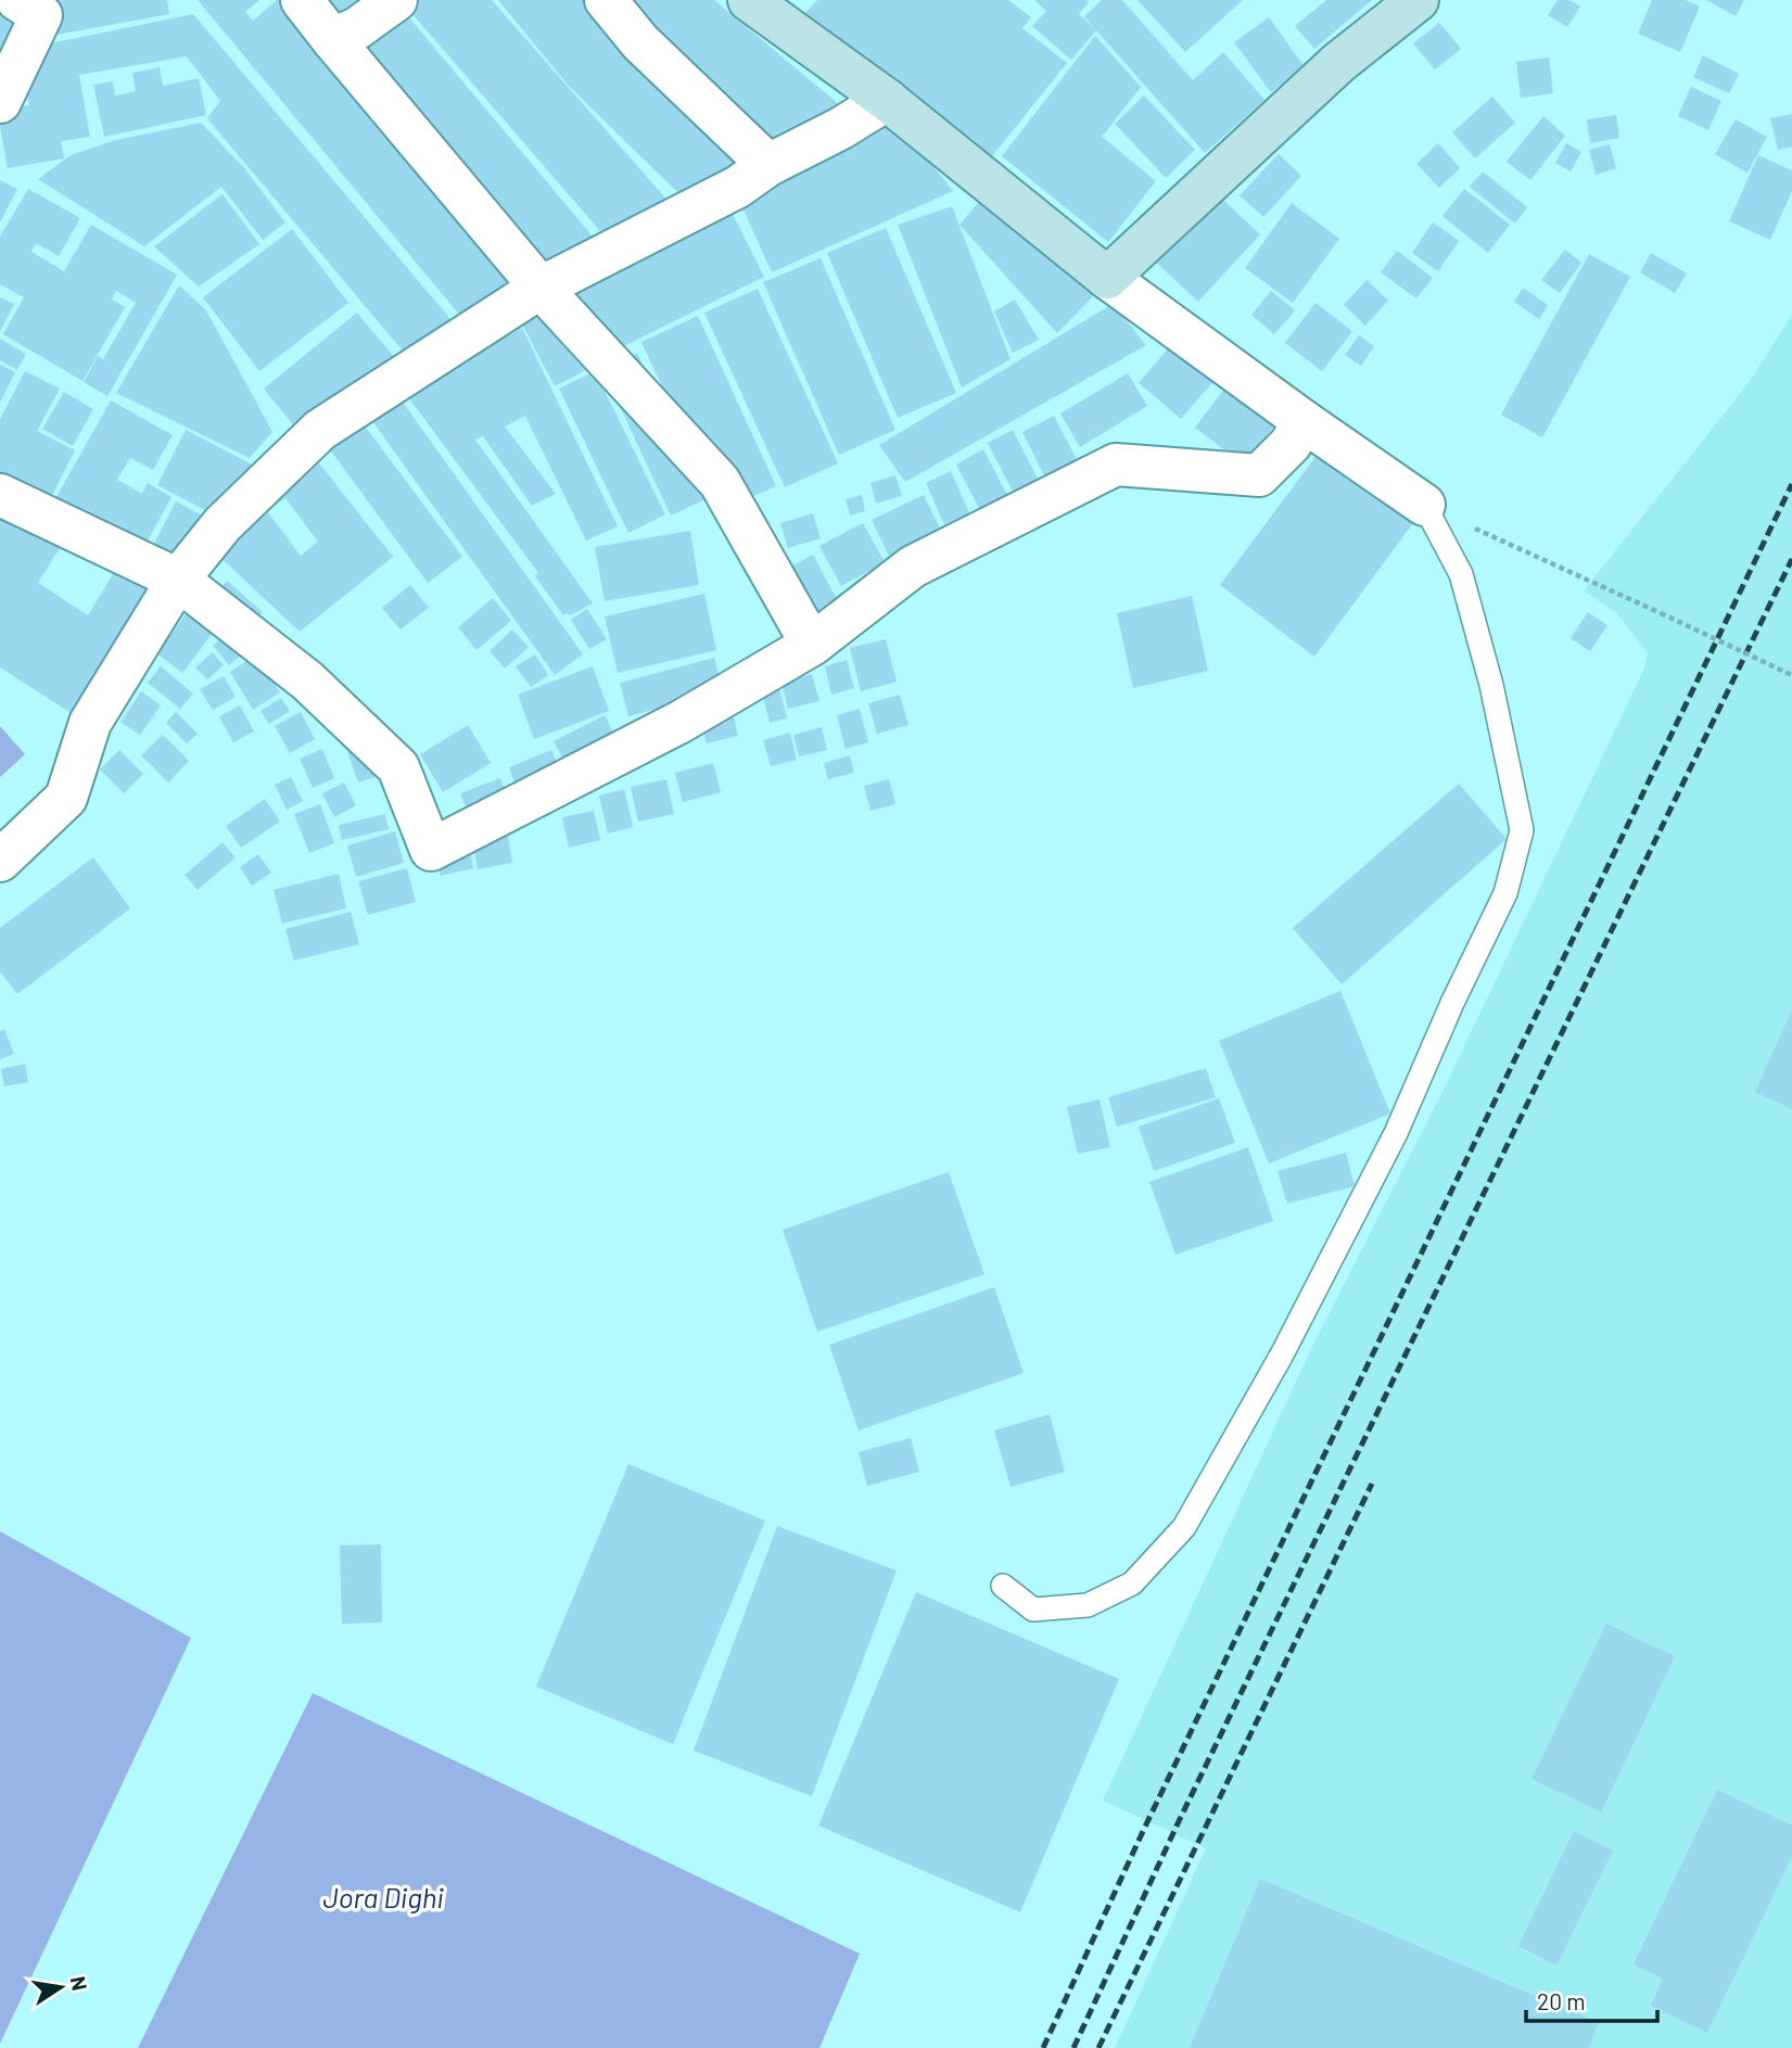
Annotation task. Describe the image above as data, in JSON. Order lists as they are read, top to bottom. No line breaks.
{"water":["Jora Dighi"],"scale_bar":"20 m","north":"right"}
